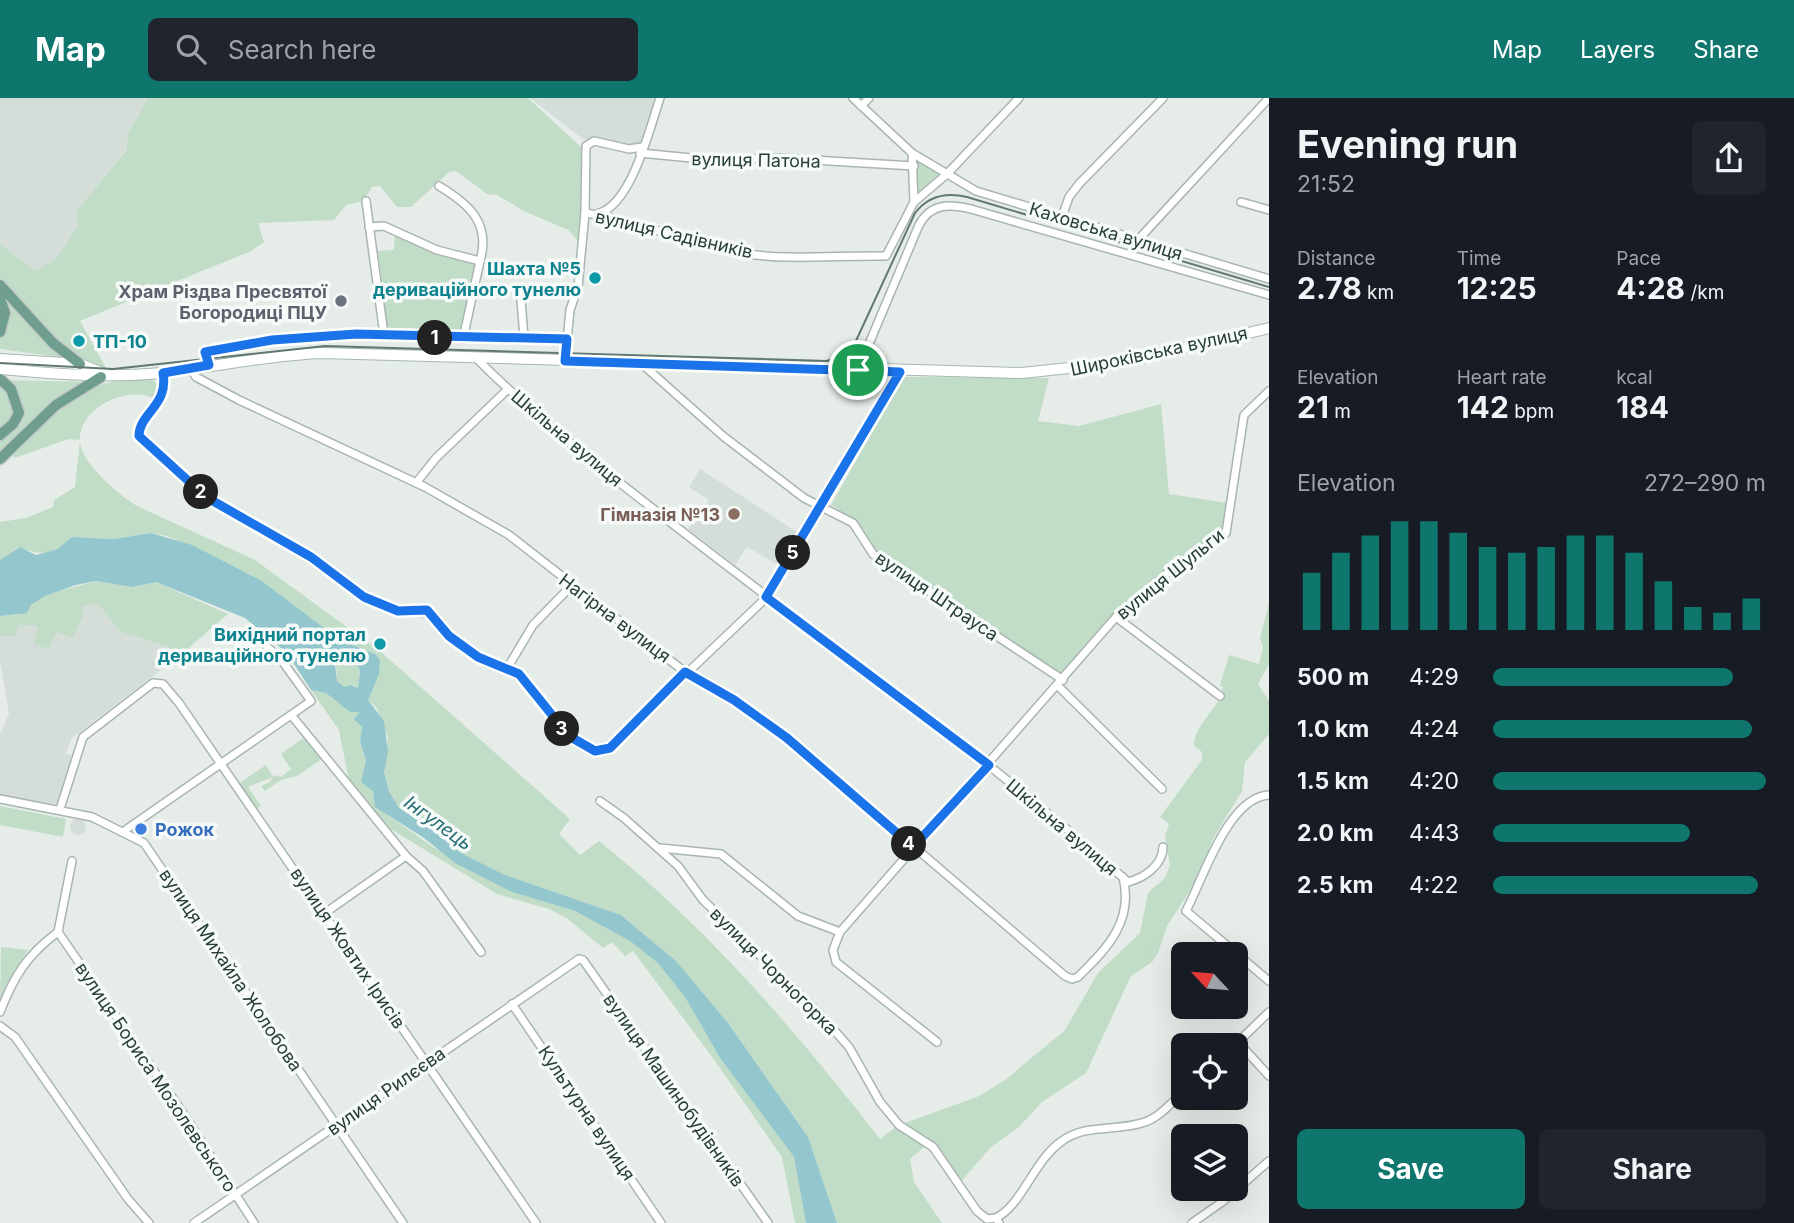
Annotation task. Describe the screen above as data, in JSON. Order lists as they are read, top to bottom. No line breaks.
{"streets":{"main road":["Широківська вулиця"],"street":["вулиця Патона","Каховська вулиця","вулиця Садівників","Шкільна вулиця","вулиця Шульги","вулиця Штрауса","Нагірна вулиця","вулиця Жовтих Ірисів","вулиця Михайла Жолобова","вулиця Чорногорка","вулиця Бориса Мозолевського","вулиця Машинобудівників","вулиця Рилєєва","Культурна вулиця"]},"crossings":[["вулиця Патона","вулиця Садівників"],["Широківська вулиця","Шкільна вулиця"],["Широківська вулиця","вулиця Штрауса"],["Широківська вулиця","Нагірна вулиця"],["Шкільна вулиця","вулиця Шульги"],["Шкільна вулиця","Нагірна вулиця"],["вулиця Шульги","вулиця Штрауса"],["вулиця Шульги","Нагірна вулиця"],["вулиця Жовтих Ірисів","вулиця Михайла Жолобова"],["вулиця Жовтих Ірисів","вулиця Рилєєва"],["вулиця Михайла Жолобова","вулиця Рилєєва"],["вулиця Бориса Мозолевського","вулиця Рилєєва"],["вулиця Машинобудівників","вулиця Рилєєва"],["вулиця Рилєєва","Культурна вулиця"]],"water":["Інгулець"],"places":["Шахта №5 дериваційного тунелю","Храм Різдва Пресвятої Богородиці ПЦУ","ТП-10","Гімназія №13","Вихідний портал дериваційного тунелю","Рожок"],"north":"top left","page":{"header":"Map","search":"Search here","nav":["Map","Layers","Share"],"heading":["Evening run","21:52"],"stats":[["Distance","2.78 km"],["Time","12:25"],["Pace","4:28 /km"],["Elevation","21 m"],["Heart rate","142 bpm"],["kcal","184"]],"pins":["1","2","5","3","4"],"chart":["Elevation","272–290 m"],"list":[{"name":"500 m","note":"4:29"},{"name":"1.0 km","note":"4:24"},{"name":"1.5 km","note":"4:20"},{"name":"2.0 km","note":"4:43"},{"name":"2.5 km","note":"4:22"}],"buttons":["Save","Share"]}}
